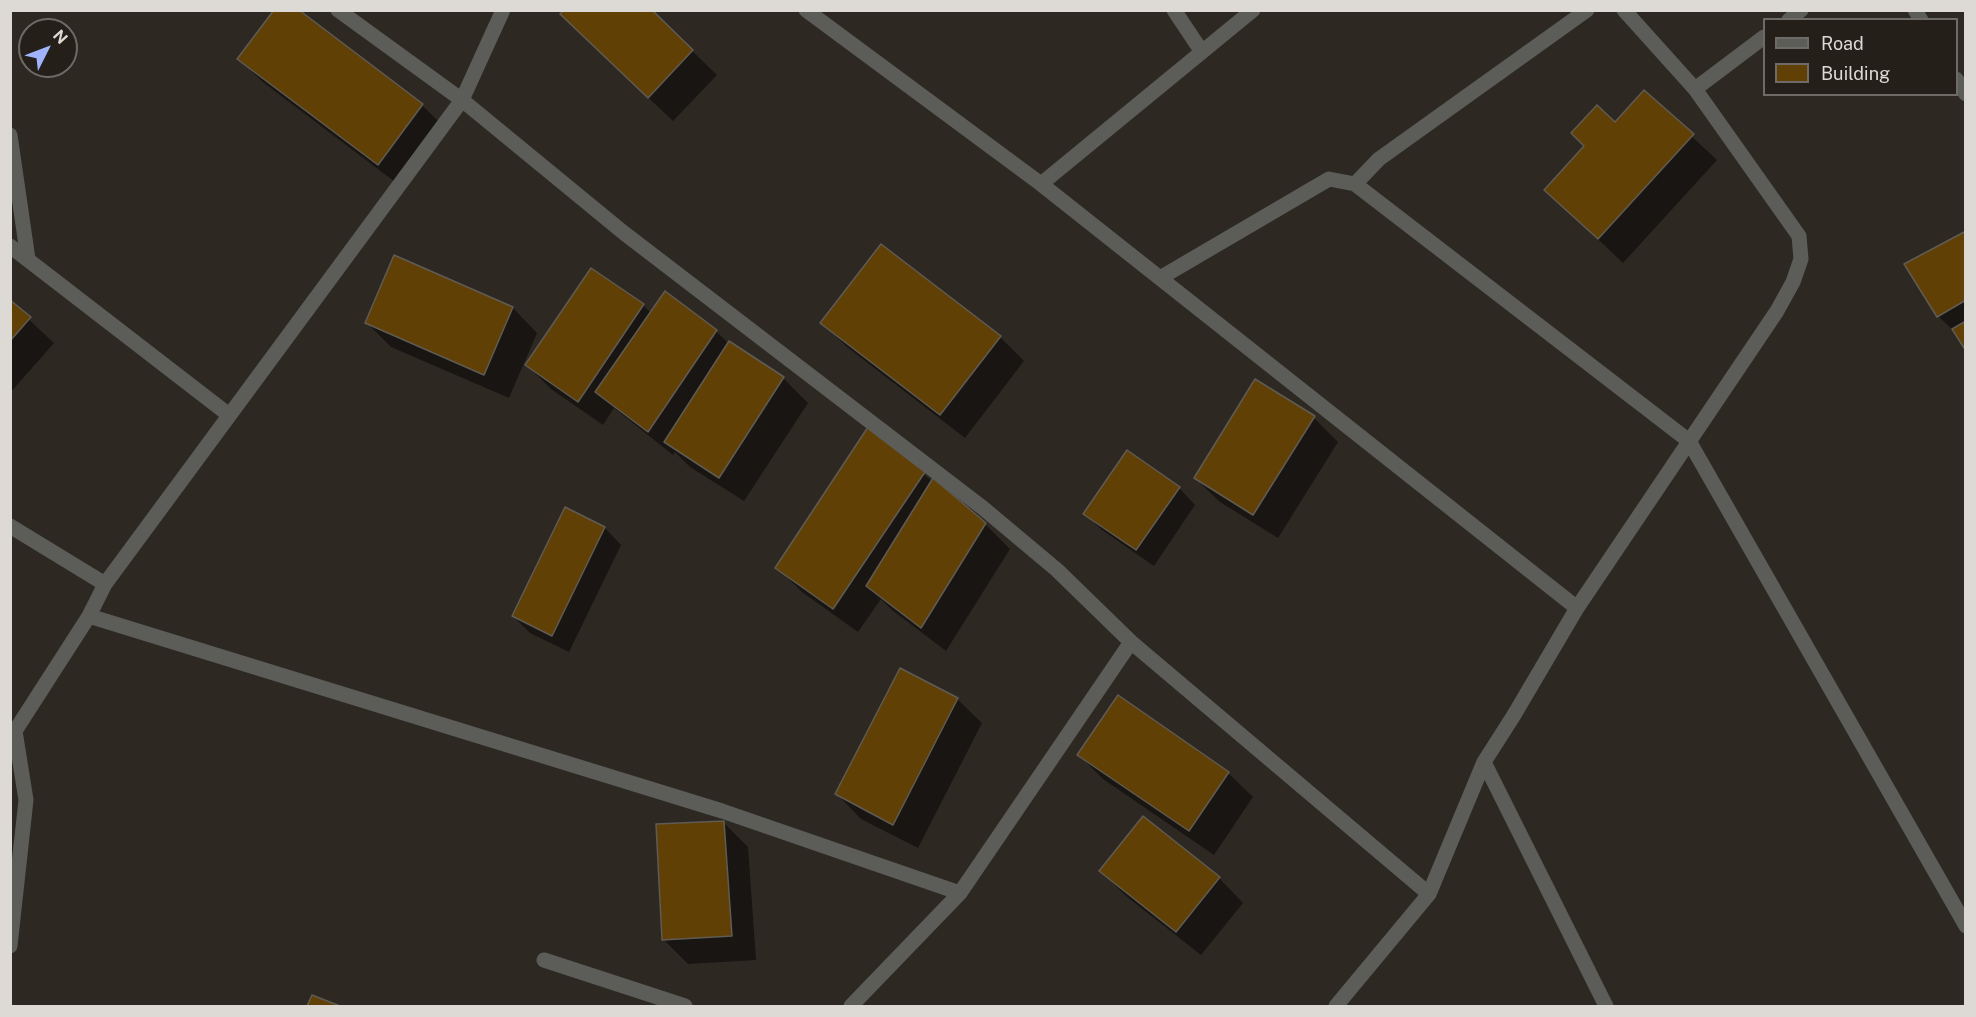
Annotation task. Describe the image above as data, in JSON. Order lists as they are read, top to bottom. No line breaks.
{"legend":["Road","Building"],"north":"top right"}
